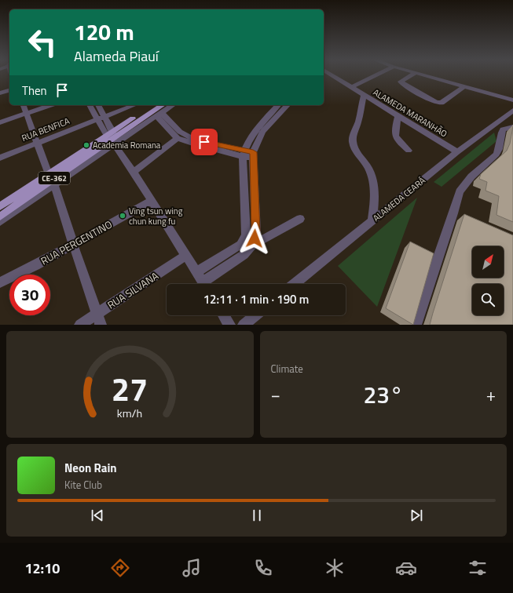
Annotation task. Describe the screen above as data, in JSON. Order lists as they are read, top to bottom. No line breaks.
{"streets":{"main road":["CE-362"],"street":["ALAMEDA MARANHÃO","RUA BENFICA","ALAMEDA CEARÁ","RUA PERGENTINO","RUA SILVANA"]},"crossings":[["ALAMEDA MARANHÃO","ALAMEDA CEARÁ"]],"places":["Academia Romana","Ving tsun wing chun kung fu"],"north":"top right","page":{"turn":["120 m","Alameda Piauí"],"then":"Then","limit":"30","trip":"12:11 · 1 min · 190 m","tile":"Climate","heat":["−","23°","+"],"song":["Neon Rain","Kite Club"],"tabs":"12:10","gauge":["27","km/h"]}}
